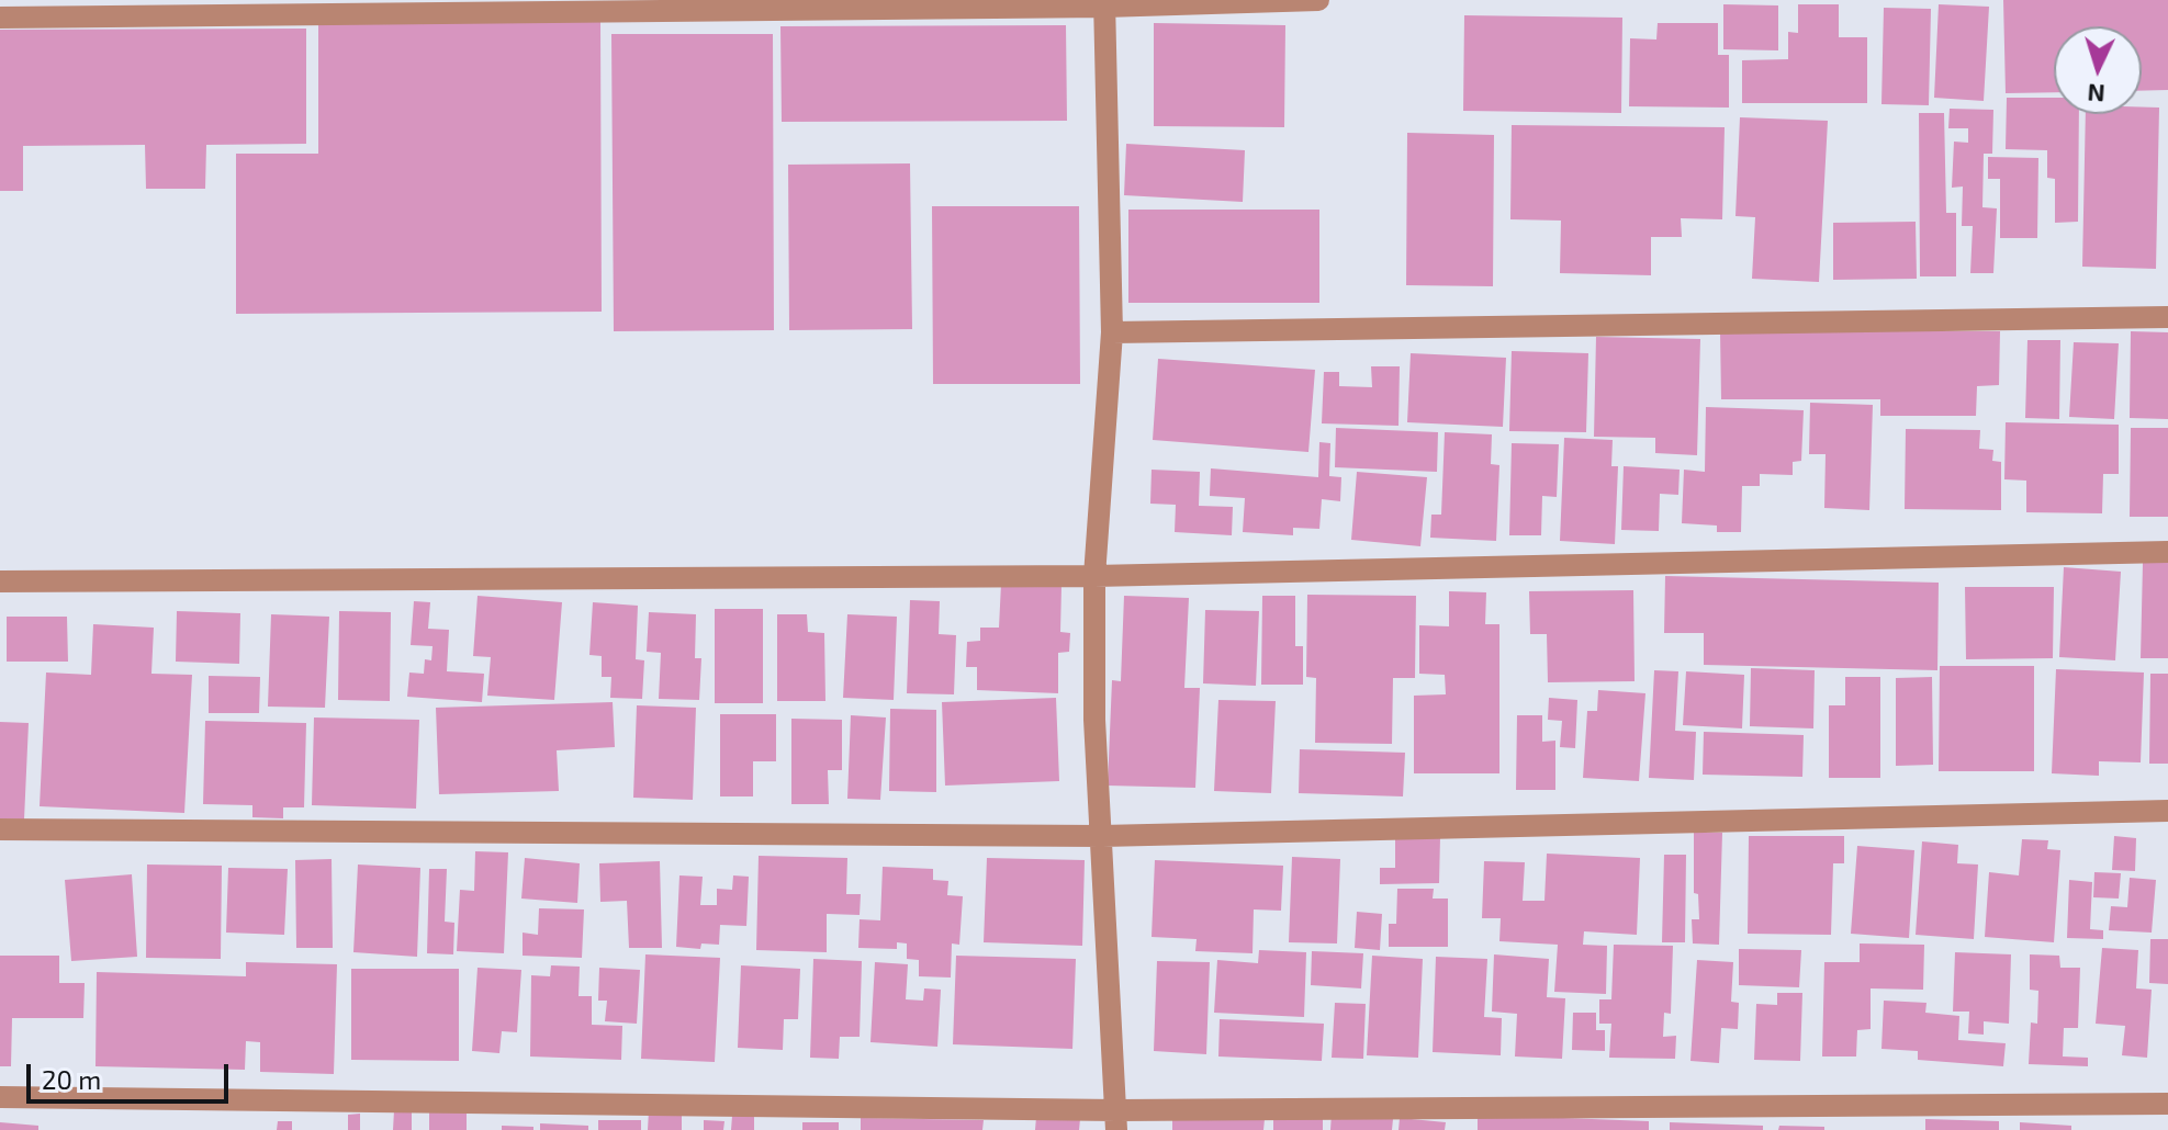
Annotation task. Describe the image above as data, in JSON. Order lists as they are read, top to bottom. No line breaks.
{"scale_bar":"20 m","north":"bottom"}
